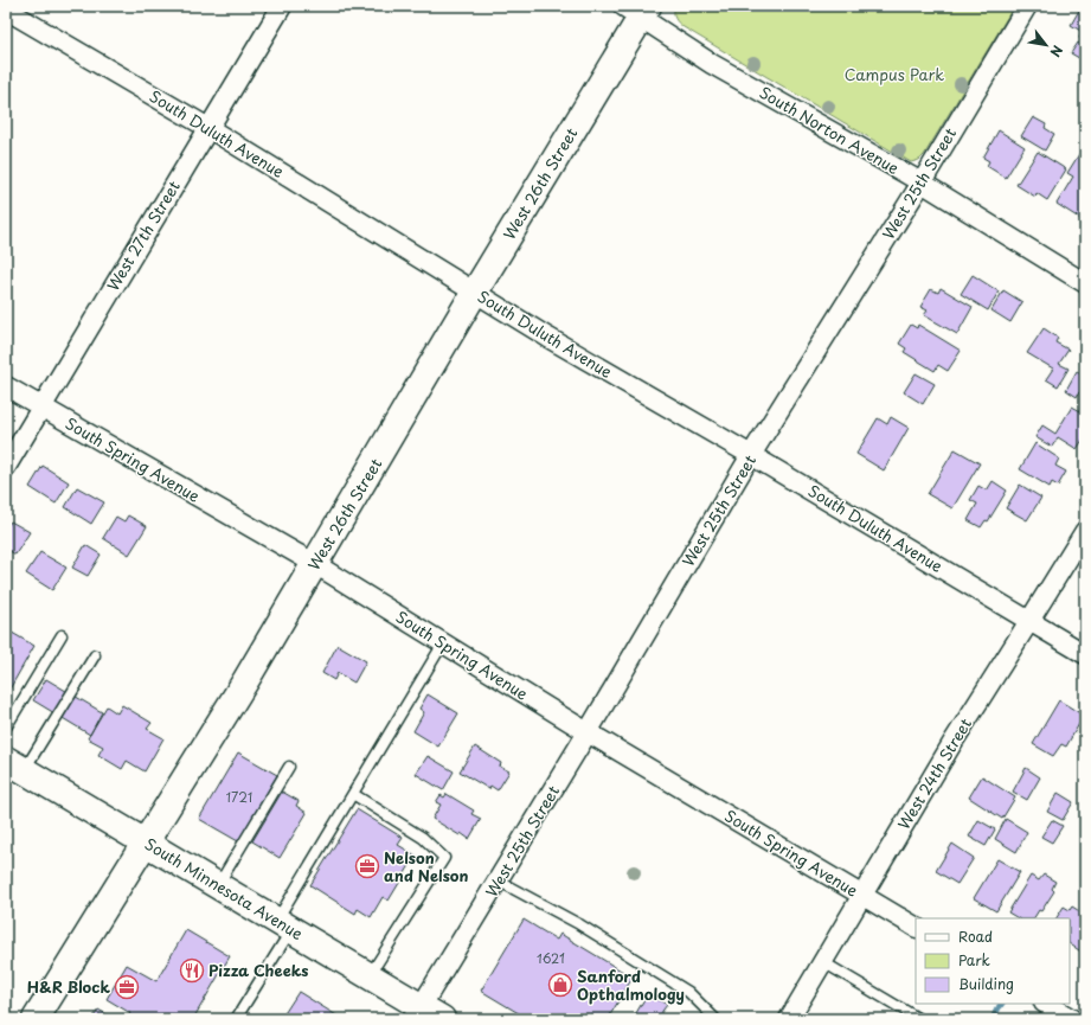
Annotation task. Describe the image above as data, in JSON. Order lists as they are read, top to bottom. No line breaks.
{"streets":{"main road":["West 26th Street","South Minnesota Avenue"],"street":["South Norton Avenue","South Duluth Avenue","West 25th Street","West 27th Street","South Spring Avenue","West 24th Street"]},"crossings":[["South Norton Avenue","West 26th Street"],["South Norton Avenue","West 25th Street"],["South Duluth Avenue","West 26th Street"],["South Duluth Avenue","West 25th Street"],["South Duluth Avenue","West 27th Street"],["South Duluth Avenue","West 24th Street"],["West 26th Street","South Spring Avenue"],["West 26th Street","South Minnesota Avenue"],["West 25th Street","South Spring Avenue"],["West 25th Street","South Minnesota Avenue"],["West 27th Street","South Spring Avenue"],["South Spring Avenue","West 24th Street"]],"parks":["Campus Park"],"places":{"office":["Nelson and Nelson","H&R Block"],"restaurant":["Pizza Cheeks"],"shop":["Sanford Opthalmology"]},"house_numbers":["1721","1621"],"legend":["Road","Park","Building"],"north":"bottom right"}
